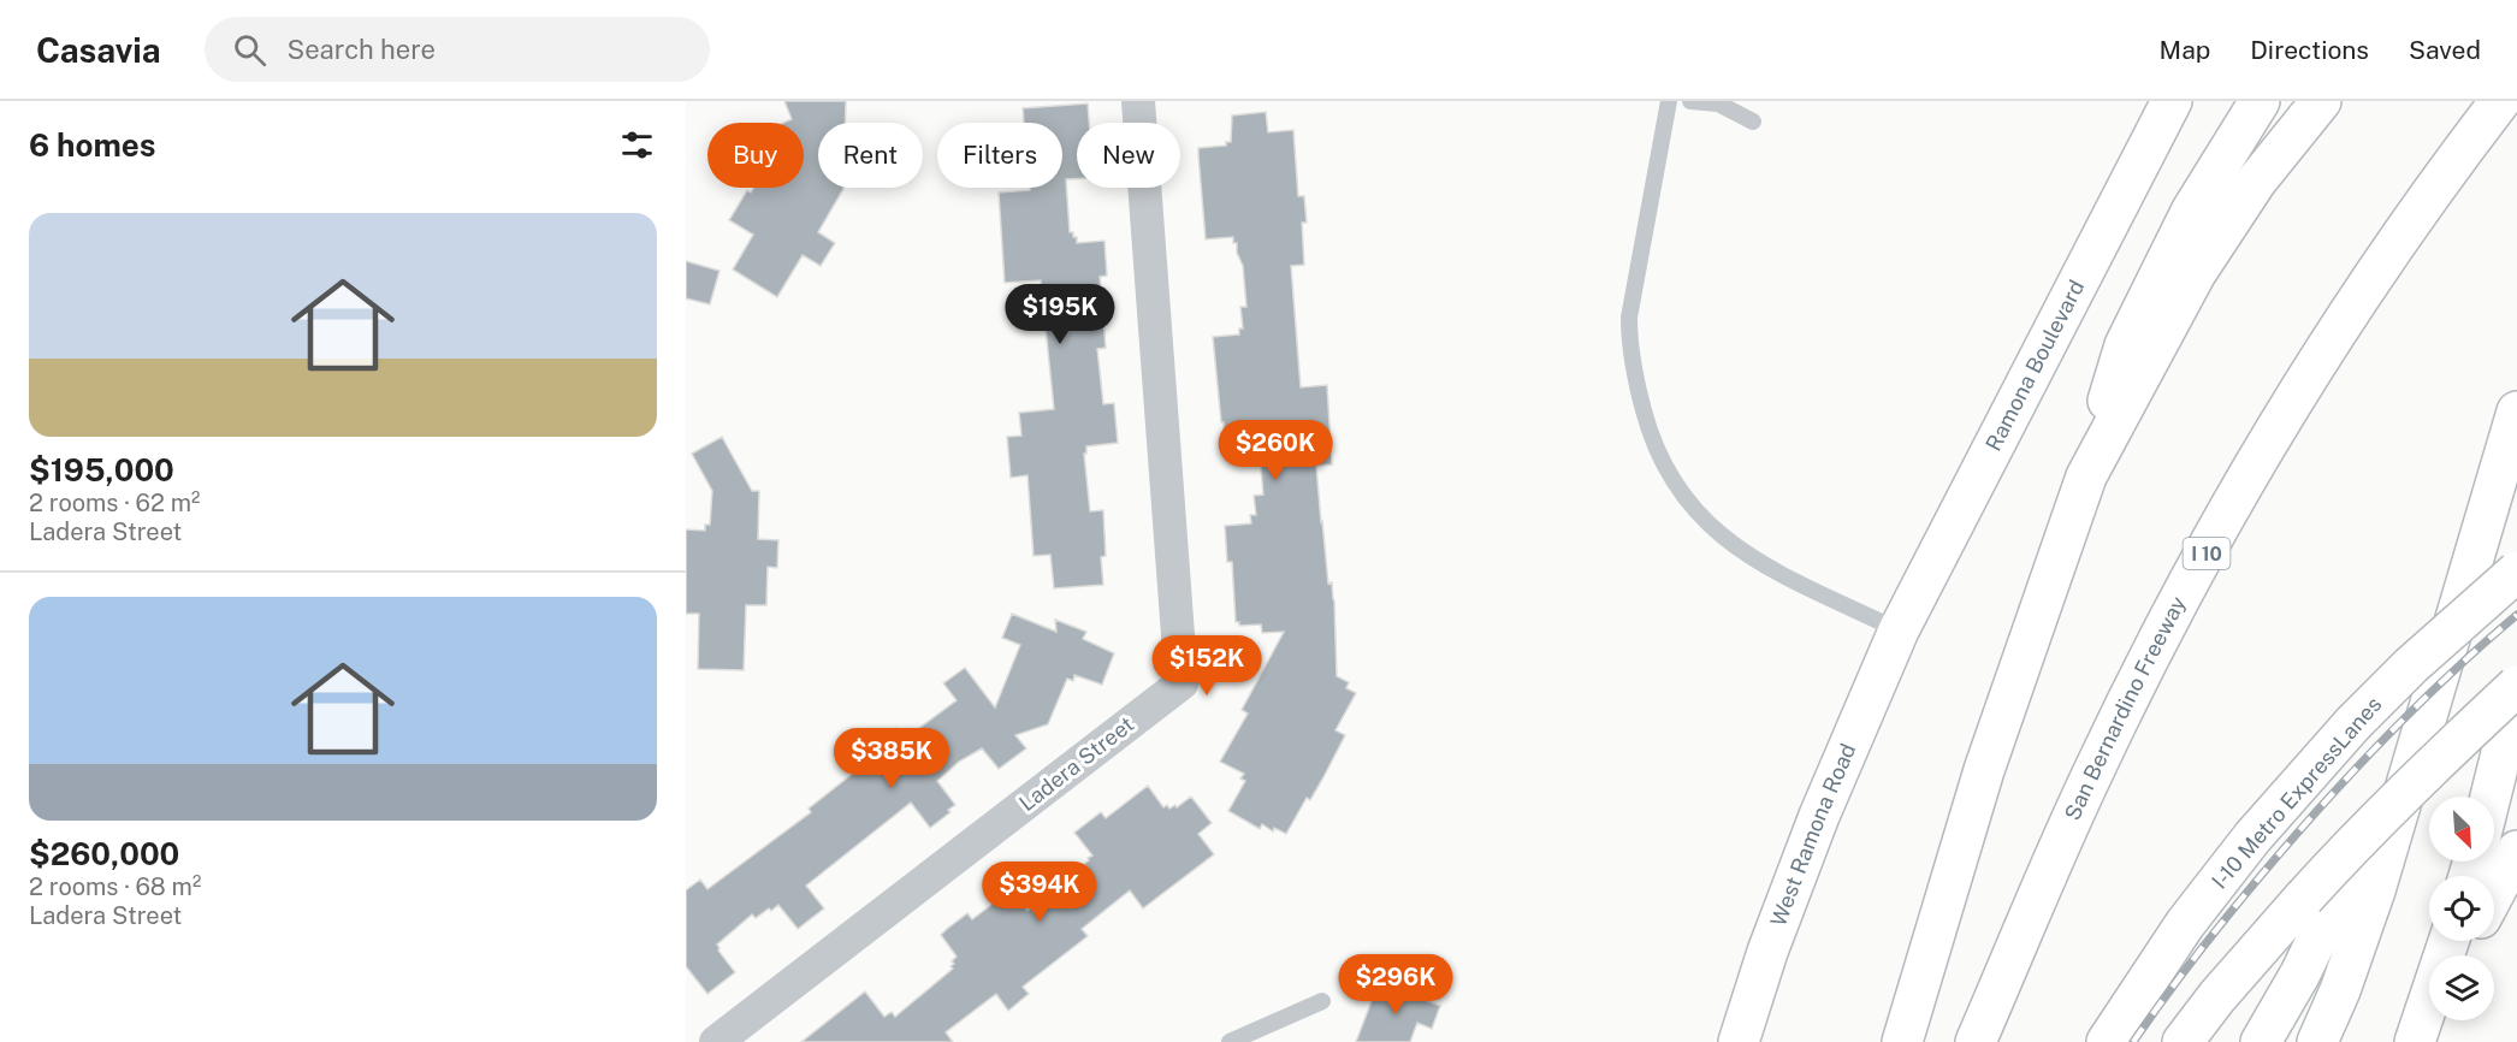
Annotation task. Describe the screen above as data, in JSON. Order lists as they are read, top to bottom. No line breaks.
{"streets":{"main road":["Ramona Boulevard","I 10","San Bernardino Freeway","I-10 Metro ExpressLanes","West Ramona Road"],"street":["Ladera Street"]},"crossings":[["Ramona Boulevard","West Ramona Road"]],"north":"bottom right","page":{"header":"Casavia","search":"Search here","nav":["Map","Directions","Saved"],"heading":"6 homes","chip":["Buy","Rent","Filters","New"],"list":[{"name":"$195,000","note":"2 rooms · 62 m² · Ladera Street"},{"name":"$260,000","note":"2 rooms · 68 m² · Ladera Street"}],"price":["$195K","$260K","$152K","$385K","$394K","$296K"]}}
